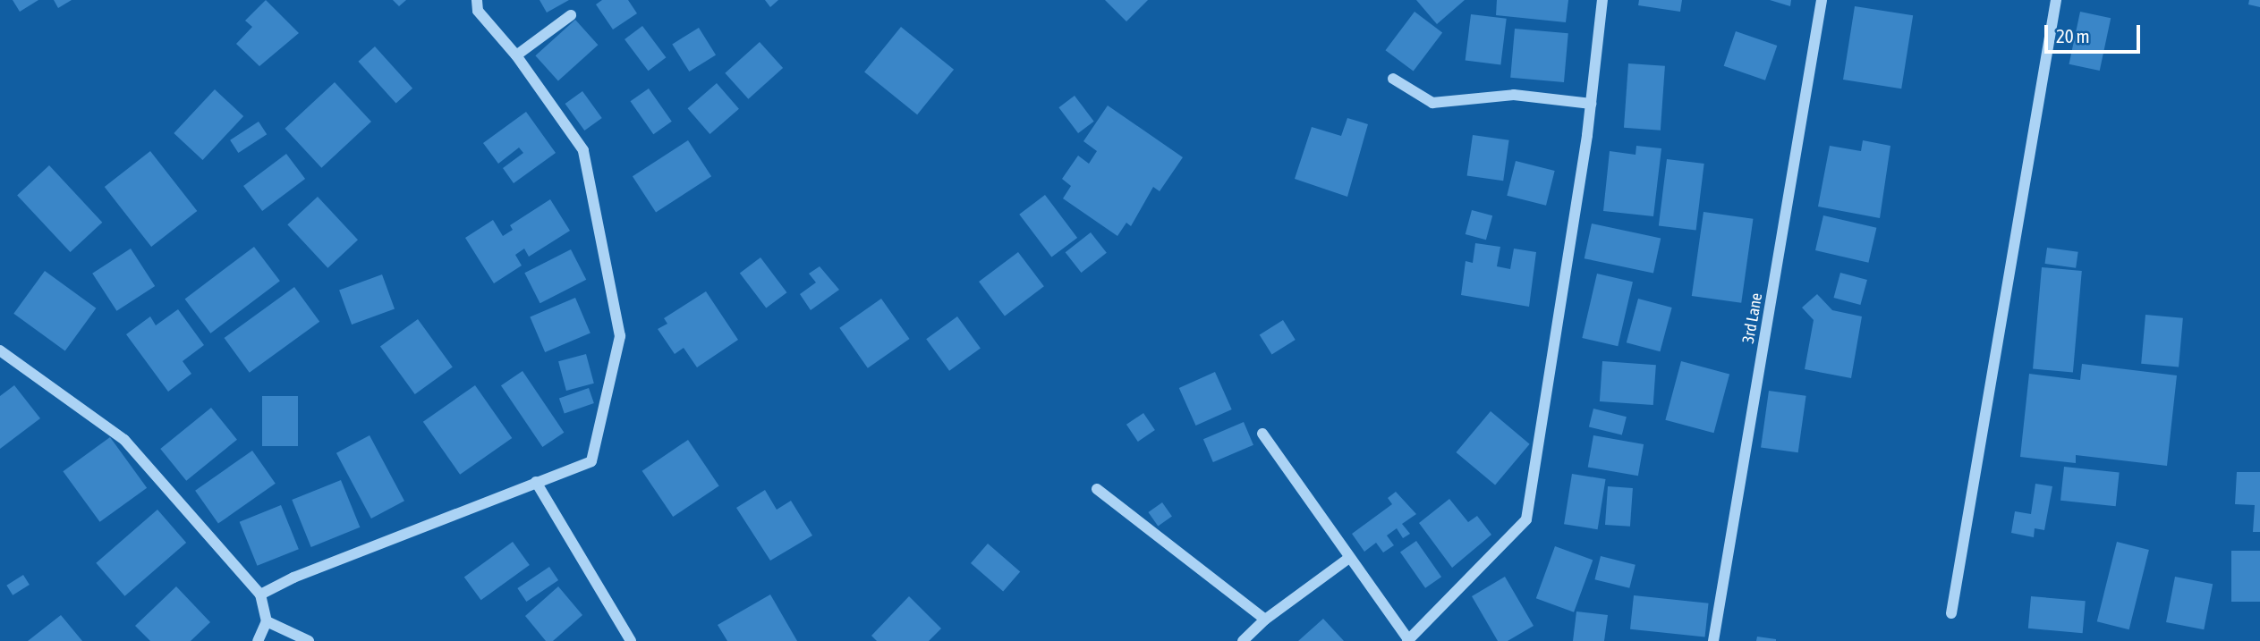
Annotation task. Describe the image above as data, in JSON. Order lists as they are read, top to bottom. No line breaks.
{"streets":{"street":["3rd Lane"]},"scale_bar":"20 m"}
